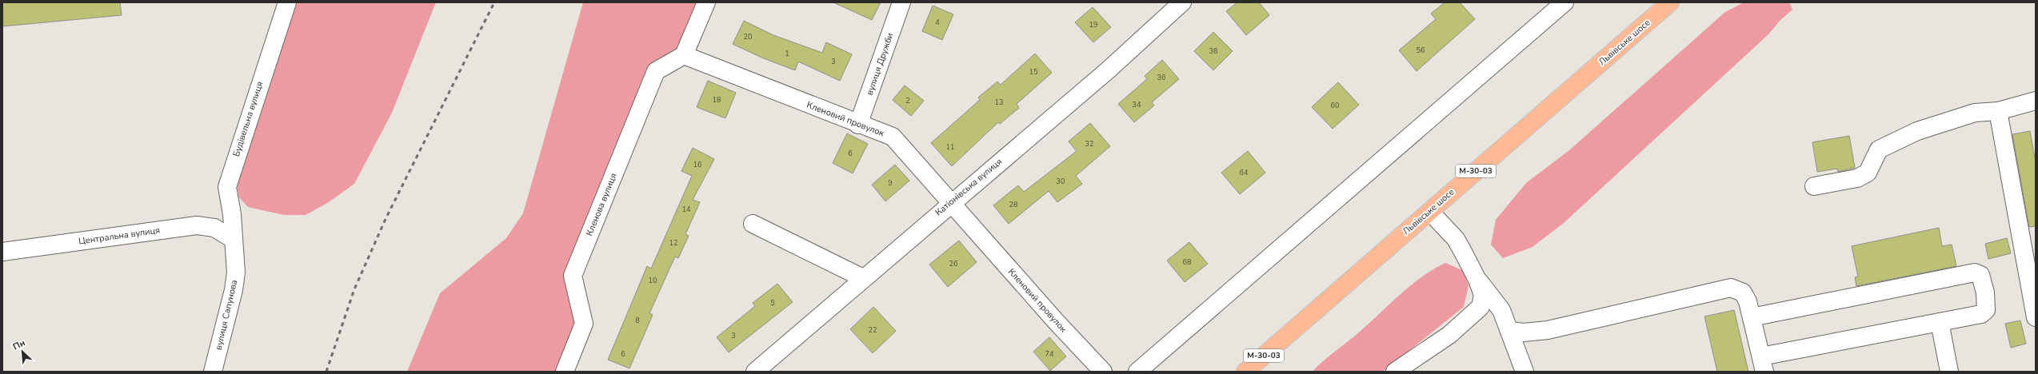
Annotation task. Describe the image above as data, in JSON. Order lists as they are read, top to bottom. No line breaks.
{"streets":{"main road":["Львівське шосе","М-30-03"],"street":["вулиця Дружби","Будівельна вулиця","Кленовий провулок","Катіонівська вулиця","Кленова вулиця","Центральна вулиця","вулиця Сапунова"]},"crossings":[["вулиця Дружби","Кленовий провулок"],["Будівельна вулиця","Центральна вулиця"],["Будівельна вулиця","вулиця Сапунова"],["Кленовий провулок","Катіонівська вулиця"],["Кленовий провулок","Кленова вулиця"],["Центральна вулиця","вулиця Сапунова"]],"house_numbers":["4","19","20","56","38","1","3","15","36","18","2","13","34","60","32","11","6","16","64","30","9","28","14","12","68","26","10","5","8","22","3","6","74"],"north":"top left"}
